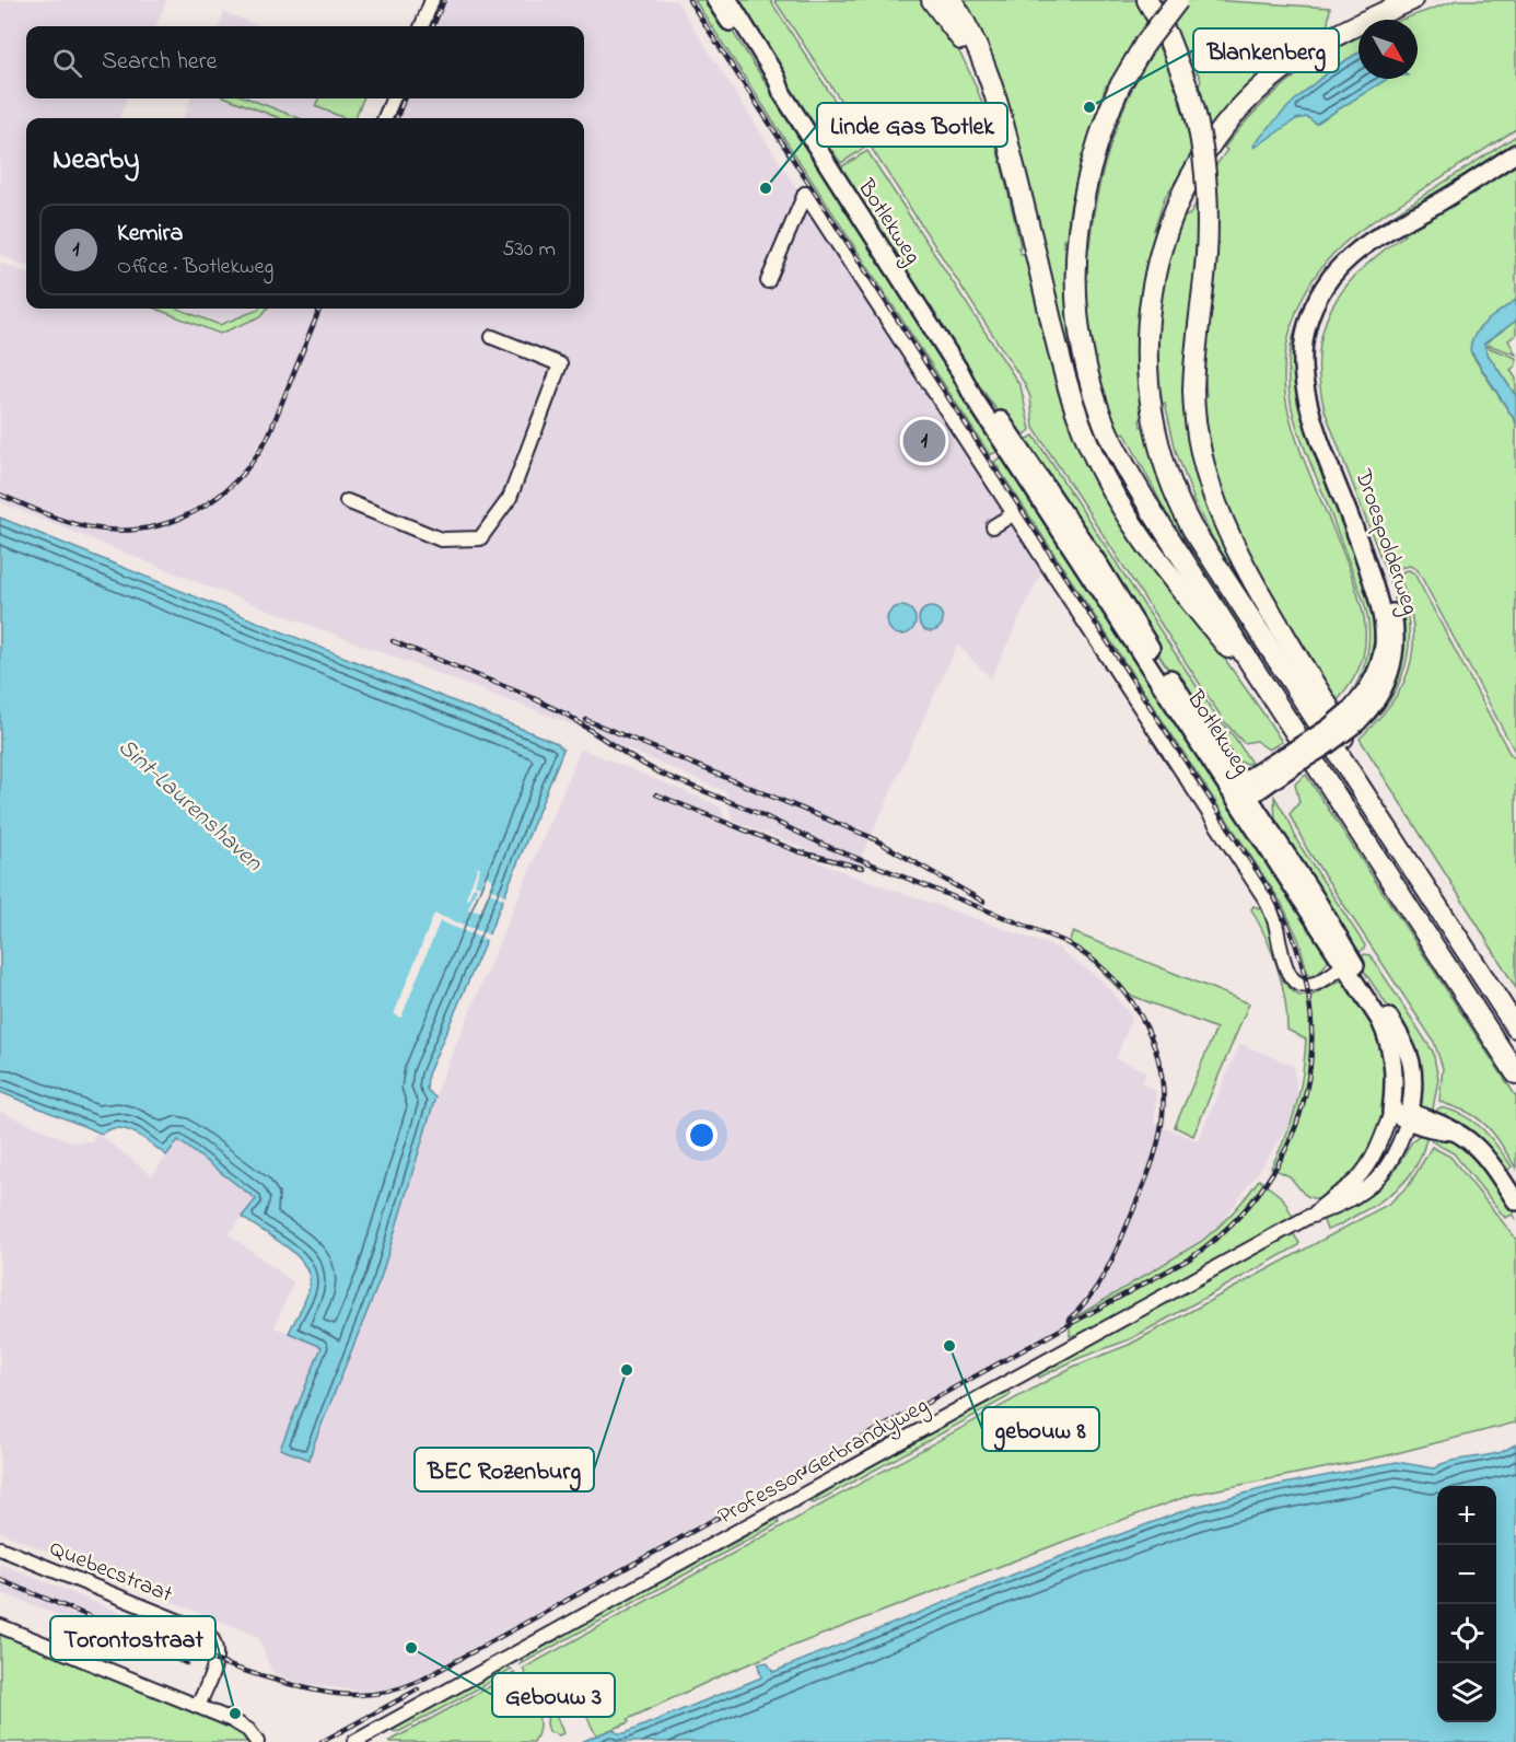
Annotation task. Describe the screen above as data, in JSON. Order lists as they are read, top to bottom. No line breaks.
{"streets":{"main road":["Botlekweg","Droespolderweg"],"street":["Professor Gerbrandyweg","Quebecstraat"]},"crossings":[["Botlekweg","Droespolderweg"],["Botlekweg","Professor Gerbrandyweg"]],"water":["Sint-Laurenshaven"],"places":["Blankenberg","Linde Gas Botlek","gebouw 8","BEC Rozenburg","Gebouw 3","Torontostraat"],"north":"bottom right","page":{"search":"Search here","heading":"Nearby","list":[{"mark":"1","name":"Kemira","note":"Office · Botlekweg","value":"530 m"}],"pins":"1","map_buttons":["+","−"]}}
